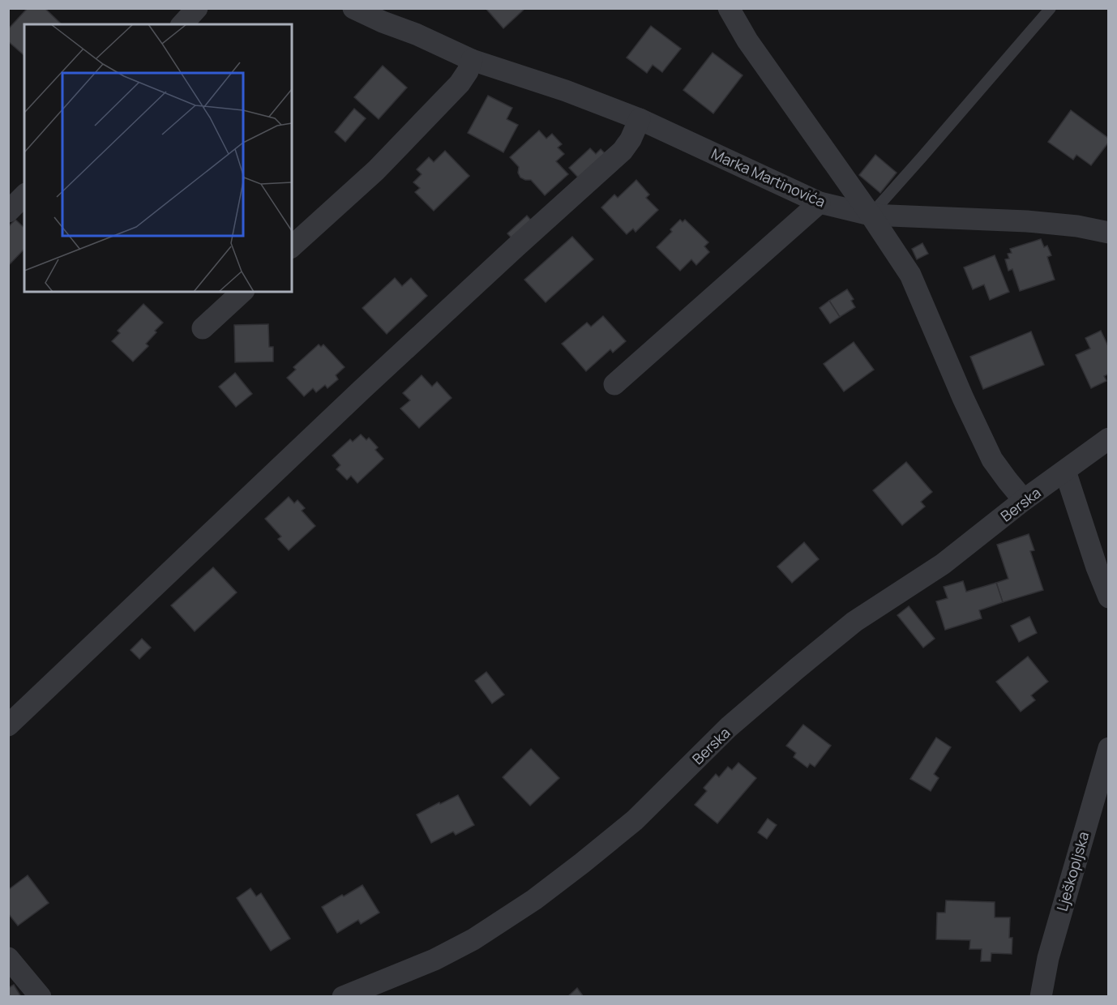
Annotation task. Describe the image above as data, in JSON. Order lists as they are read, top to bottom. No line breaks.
{"streets":{"street":["Marka Martinovića","Berska","Lješkopljska"]}}
